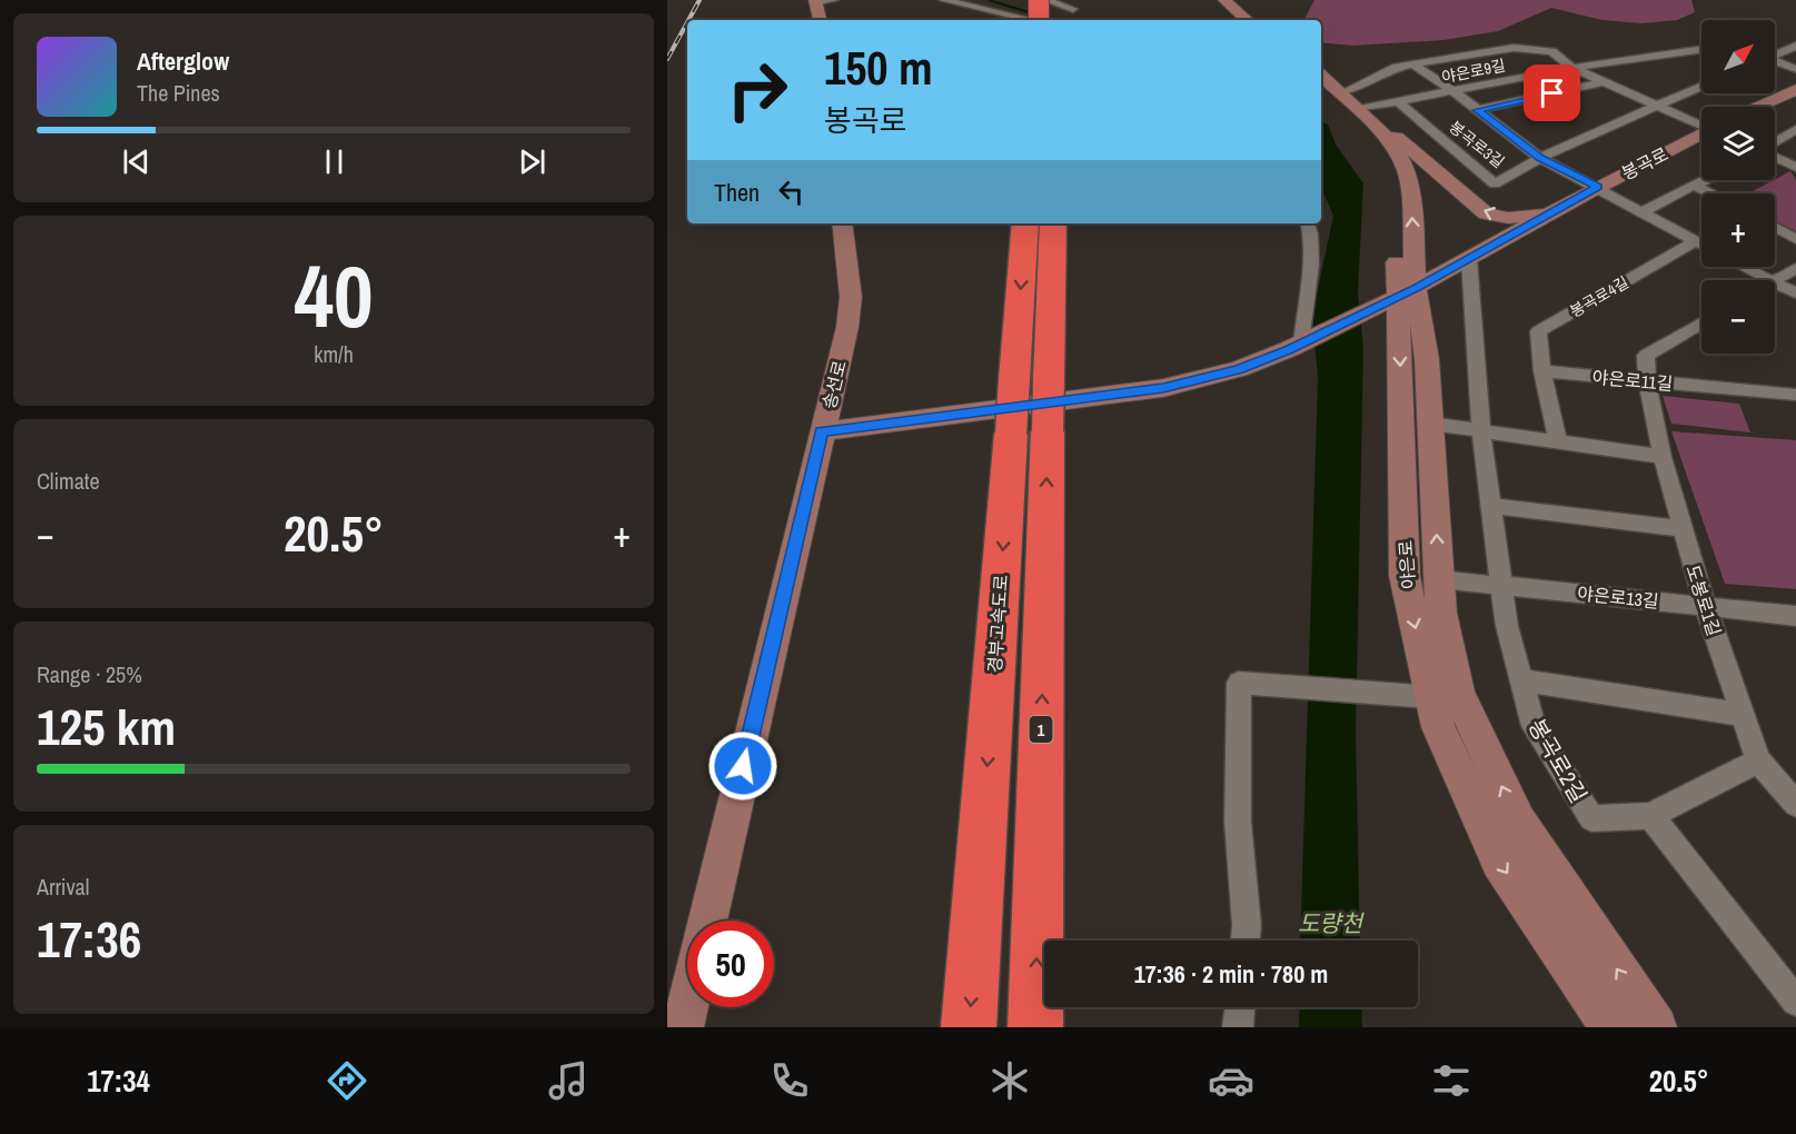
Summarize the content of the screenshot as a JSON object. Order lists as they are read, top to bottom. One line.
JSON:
{"streets":{"highway":["경부고속도로","1"],"main road":["봉곡로","송선로","야은로"],"street":["야은로9길","봉곡로3길","봉곡로4길","야은로11길","야은로13길","도봉로1길","봉곡로2길"]},"crossings":[["야은로9길","봉곡로3길"],["야은로9길","야은로"],["봉곡로3길","봉곡로"],["봉곡로","송선로"],["봉곡로","야은로"],["봉곡로","봉곡로2길"],["봉곡로4길","야은로11길"],["야은로11길","도봉로1길"],["야은로","야은로13길"],["야은로13길","도봉로1길"],["야은로13길","봉곡로2길"],["도봉로1길","봉곡로2길"]],"water":["도량천"],"north":"top right","page":{"map_buttons":["+","−"],"turn":["150 m","봉곡로"],"song":["Afterglow","The Pines"],"then":"Then","tile":[["40","km/h"],"Climate",["Range · 25%","125 km"],["Arrival","17:36"]],"heat":["−","20.5°","+"],"limit":"50","trip":"17:36 · 2 min · 780 m","tabs":["17:34","20.5°"]}}
